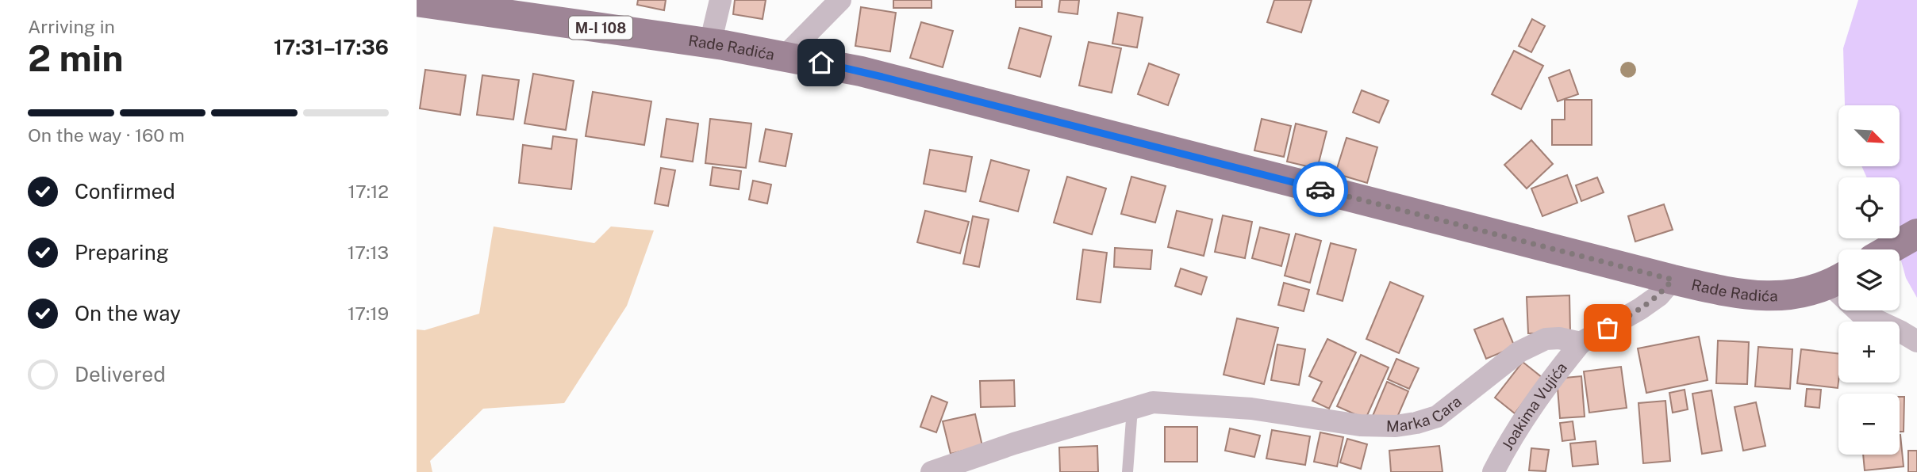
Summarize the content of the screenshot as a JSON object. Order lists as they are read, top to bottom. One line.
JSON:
{"streets":{"main road":["M-I 108","Rade Radića"],"street":["Joakima Vujića","Marka Cara"]},"crossings":[["Joakima Vujića","Marka Cara"]],"north":"bottom right","page":{"heading":["2 min","Arriving in","17:31–17:36"],"bar":"On the way · 160 m","map_buttons":["+","−"],"list":[["Confirmed","17:12"],["Preparing","17:13"],["On the way","17:19"],"Delivered"]}}
